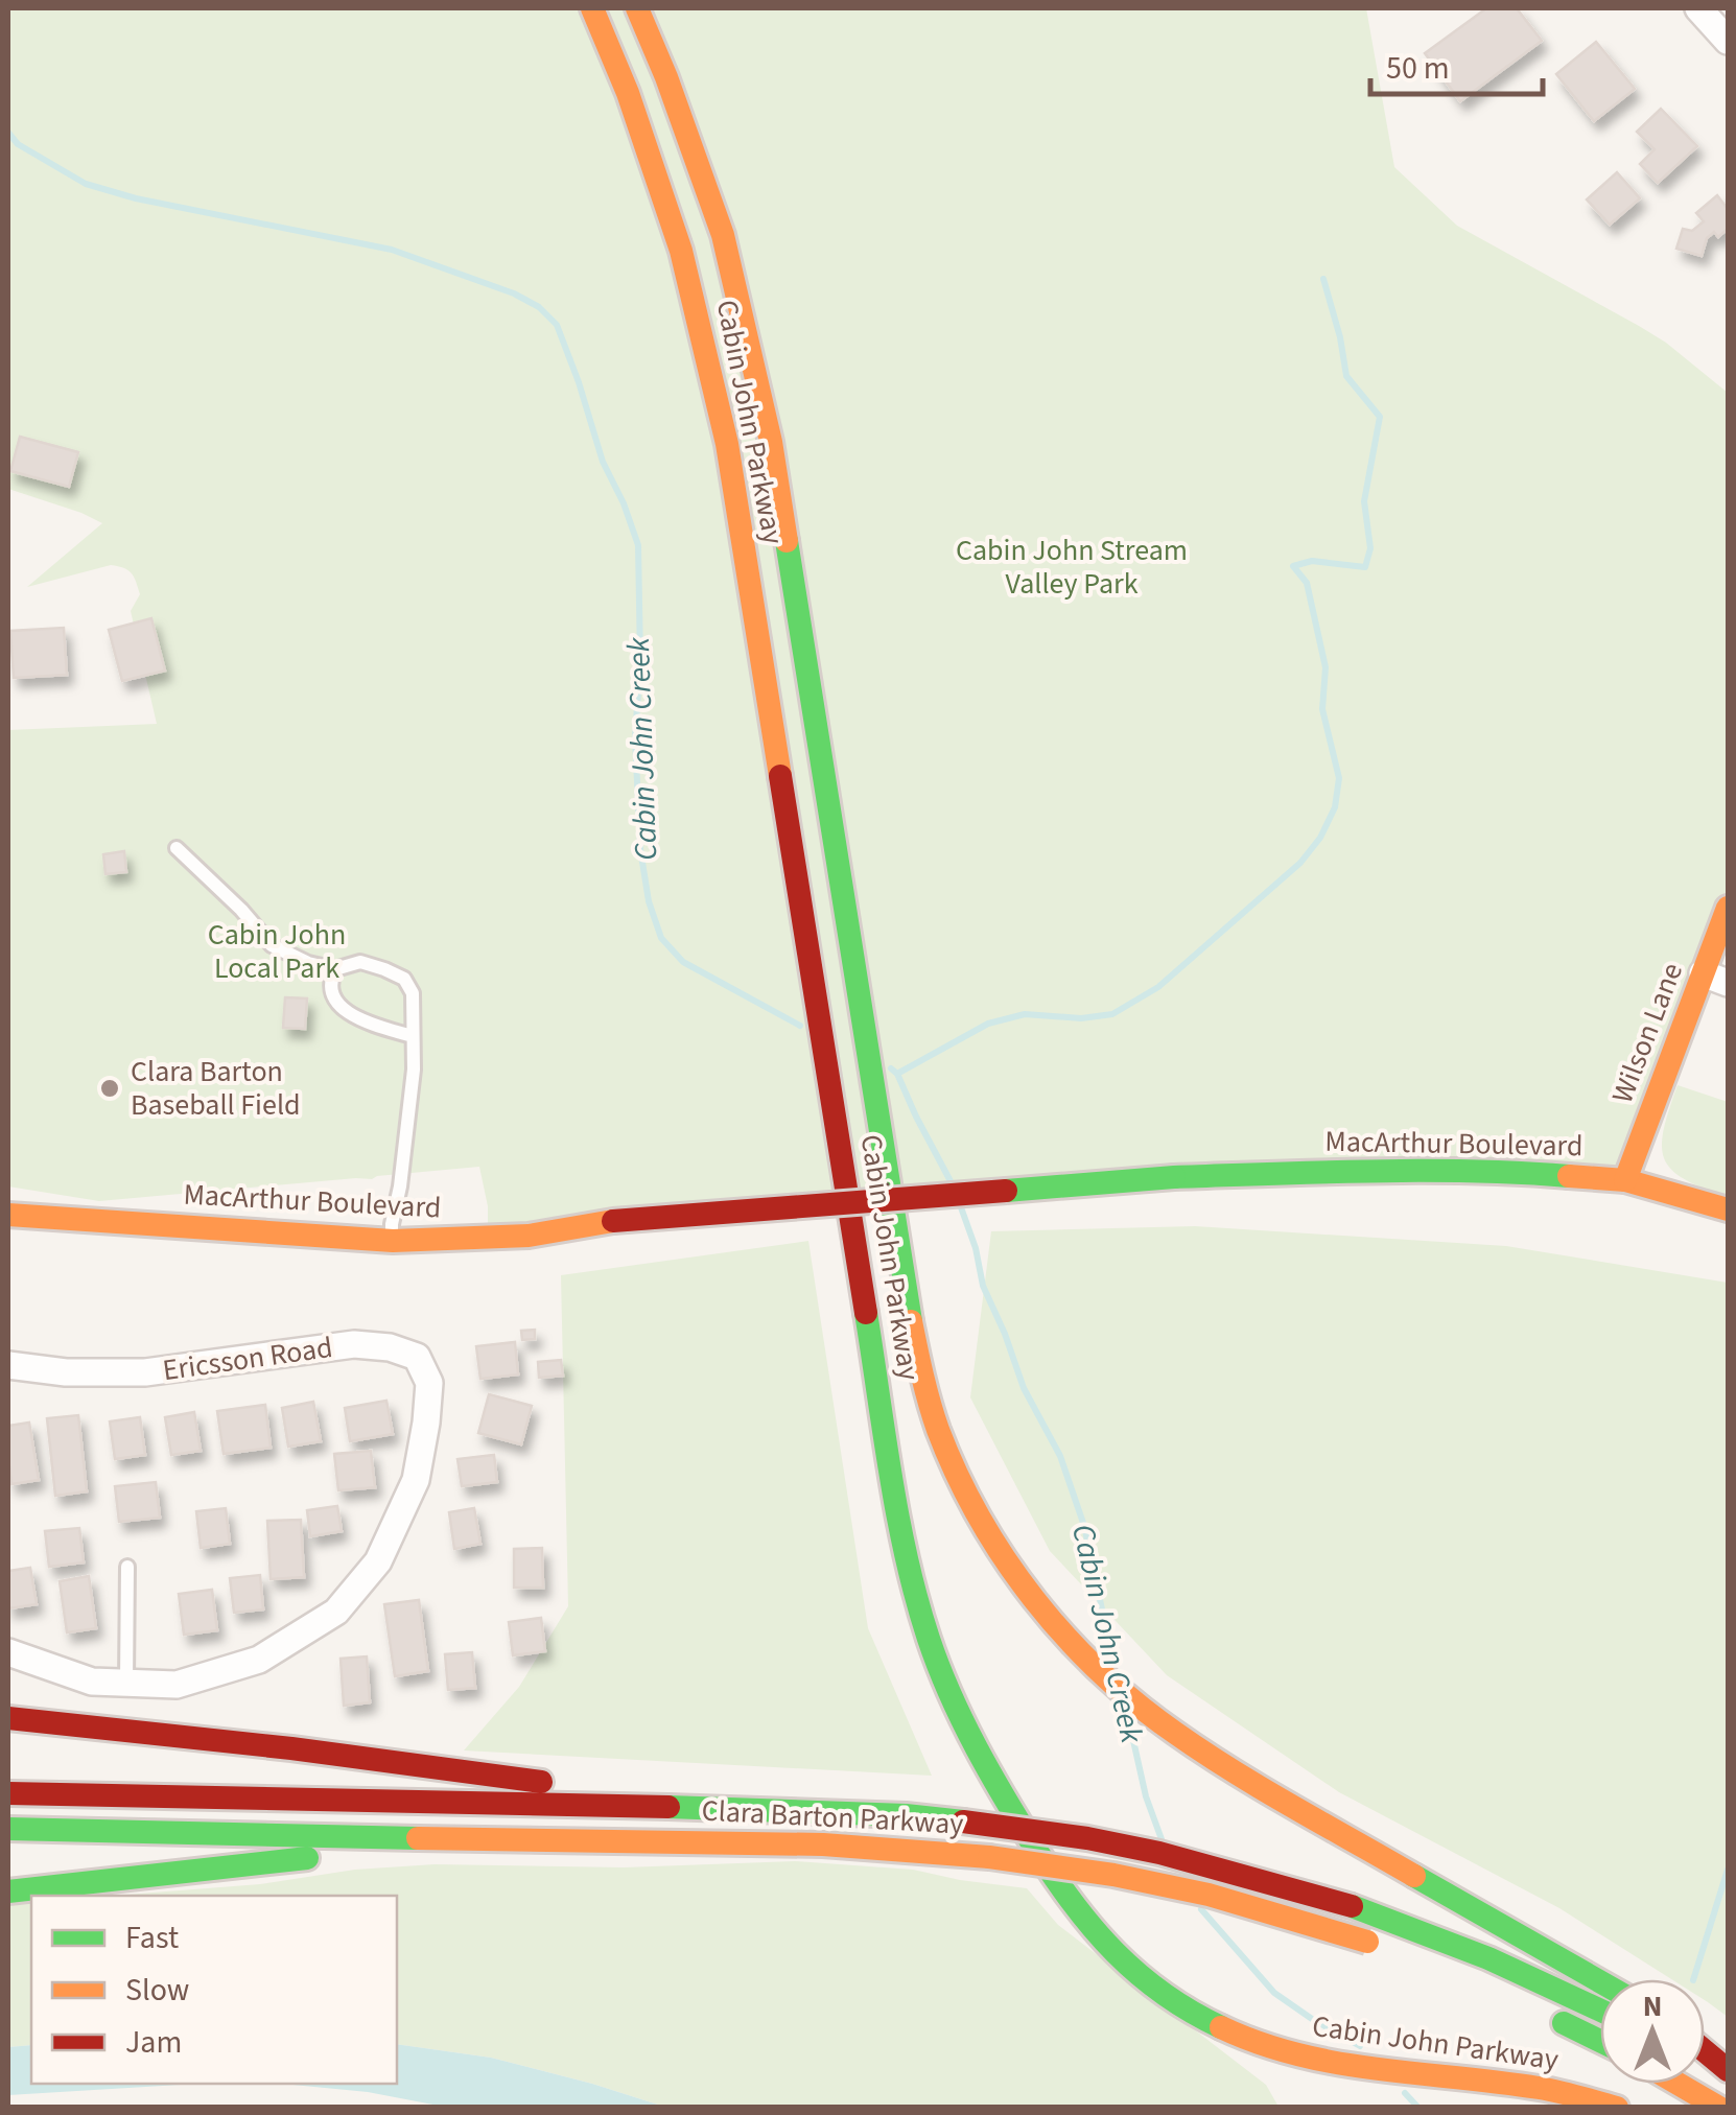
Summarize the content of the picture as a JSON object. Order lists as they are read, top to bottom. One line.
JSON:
{"streets":{"main road":["Cabin John Parkway","Wilson Lane","MacArthur Boulevard","Clara Barton Parkway"],"street":["Ericsson Road"]},"crossings":[["Wilson Lane","MacArthur Boulevard"]],"water":["Cabin John Creek"],"parks":["Cabin John Stream Valley Park","Cabin John Local Park"],"places":["Clara Barton Baseball Field"],"legend":["Fast","Slow","Jam"],"scale_bar":"50 m","north":"top"}
